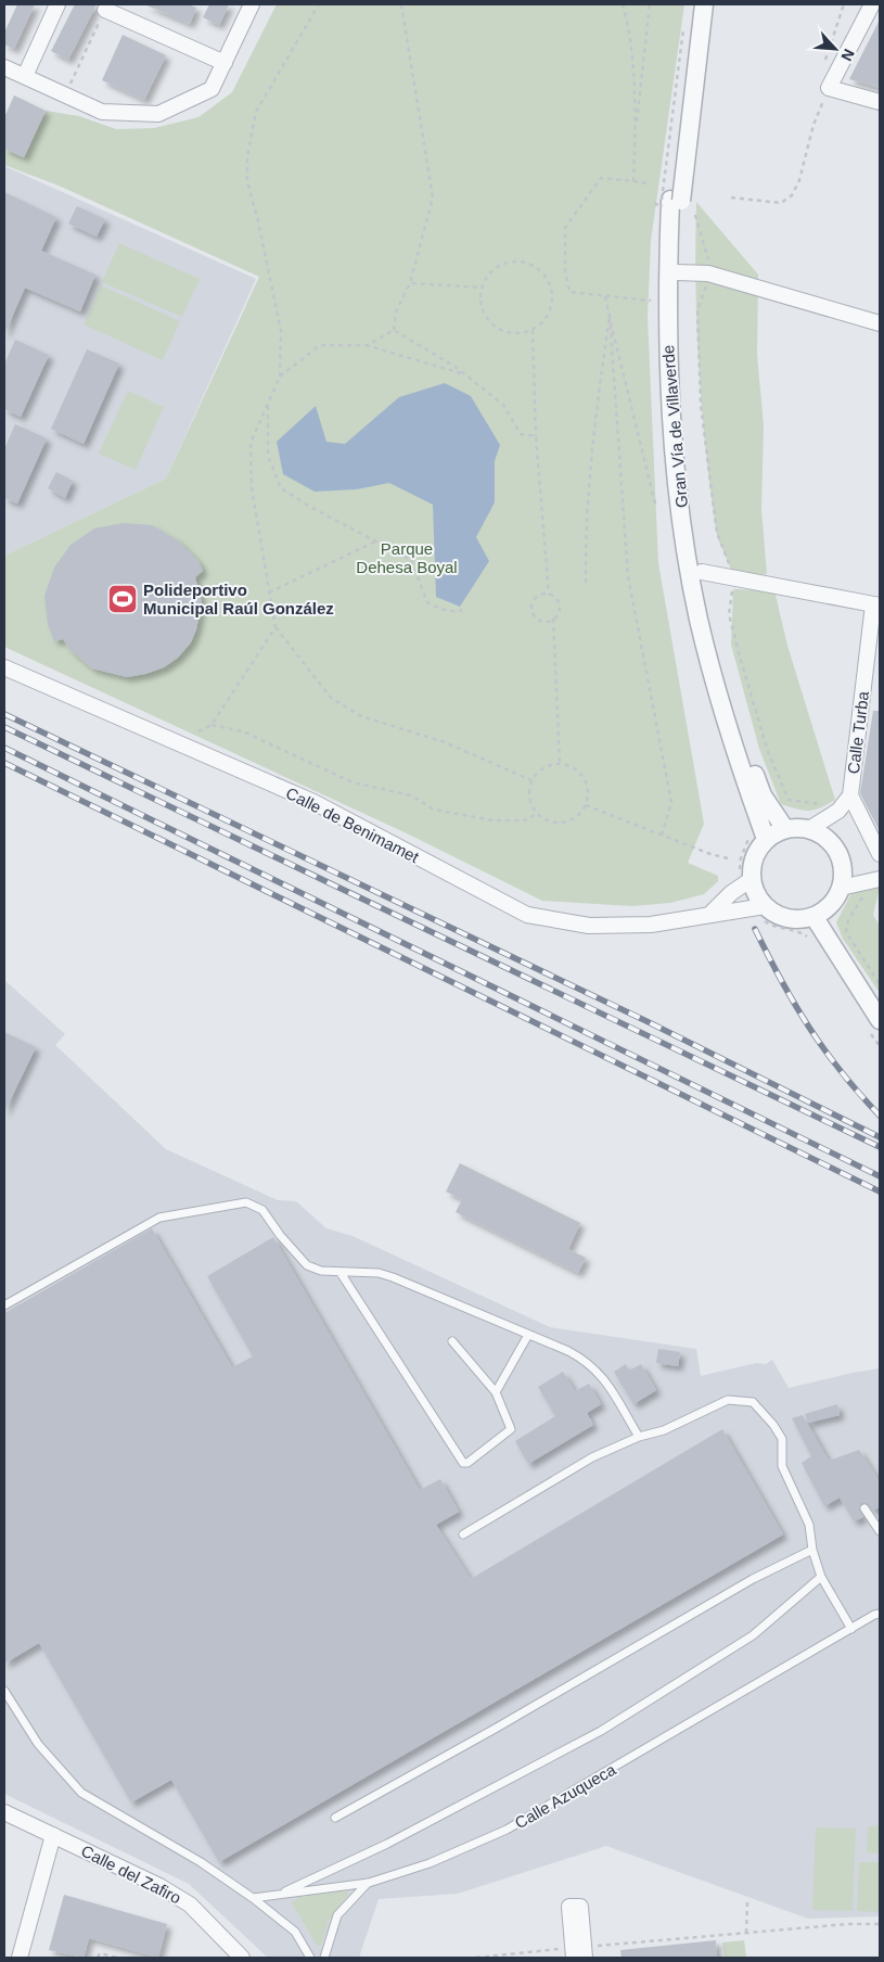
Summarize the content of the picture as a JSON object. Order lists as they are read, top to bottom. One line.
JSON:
{"streets":{"street":["Gran Vía de Villaverde","Calle Turba","Calle de Benimamet","Calle del Zafiro"],"lane":["Calle Azuqueca"]},"crossings":[["Gran Vía de Villaverde","Calle Turba"],["Gran Vía de Villaverde","Calle de Benimamet"],["Calle Turba","Calle de Benimamet"]],"parks":["Parque Dehesa Boyal"],"places":{"sports":["Polideportivo Municipal Raúl González"]},"north":"bottom right"}
